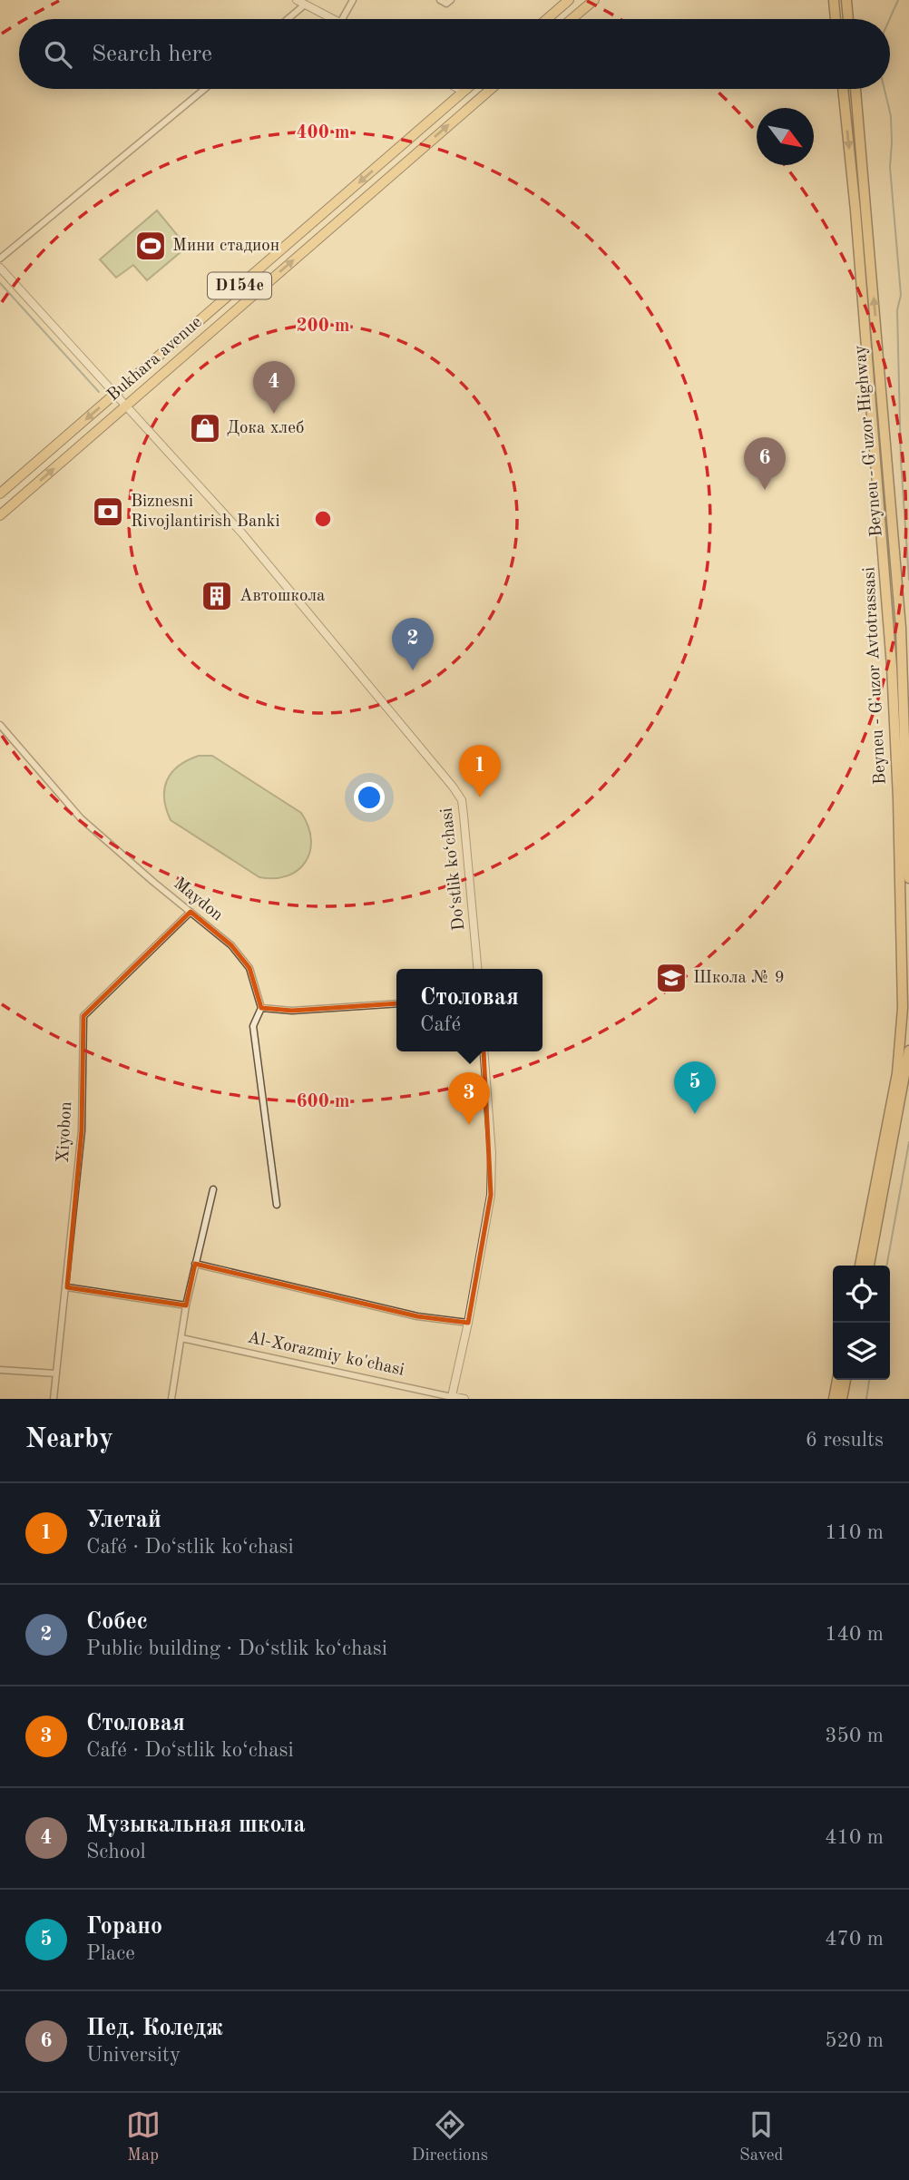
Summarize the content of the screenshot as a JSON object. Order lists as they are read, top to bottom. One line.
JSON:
{"streets":{"highway":["Beyneu - G'uzor Highway","Beyneu - G'uzor Avtotrassasi"],"main road":["D154e","Bukhara avenue"],"street":["Do‘stlik ko‘chasi","Maydon","Xiyobon","Al-Xorazmiy ko'chasi"]},"crossings":[["Bukhara avenue","Do‘stlik ko‘chasi"],["Maydon","Xiyobon"]],"one_way":["Beyneu - G'uzor Highway","Beyneu - G'uzor Avtotrassasi"],"places":{"sports":["Мини стадион"],"shop":["Дока хлеб"],"bank":["Biznesni Rivojlantirish Banki"],"building":["Автошкола"],"school or university":["Школа № 9"]},"north":"bottom right","page":{"search":"Search here","pins":["4","6","2","1","5","3"],"popup":["Столовая","Café"],"heading":["Nearby","6 results"],"list":[{"mark":"1","name":"Улетай","note":"Café · Do‘stlik ko‘chasi","value":"110 m"},{"mark":"2","name":"Собеc","note":"Public building · Do‘stlik ko‘chasi","value":"140 m"},{"mark":"3","name":"Столовая","note":"Café · Do‘stlik ko‘chasi","value":"350 m"},{"mark":"4","name":"Музыкальная школа","note":"School","value":"410 m"},{"mark":"5","name":"Горано","note":"Place","value":"470 m"},{"mark":"6","name":"Пед. Коледж","note":"University","value":"520 m"}],"nav":["Map","Directions","Saved"]},"rings":["400 m","200 m","600 m"]}
